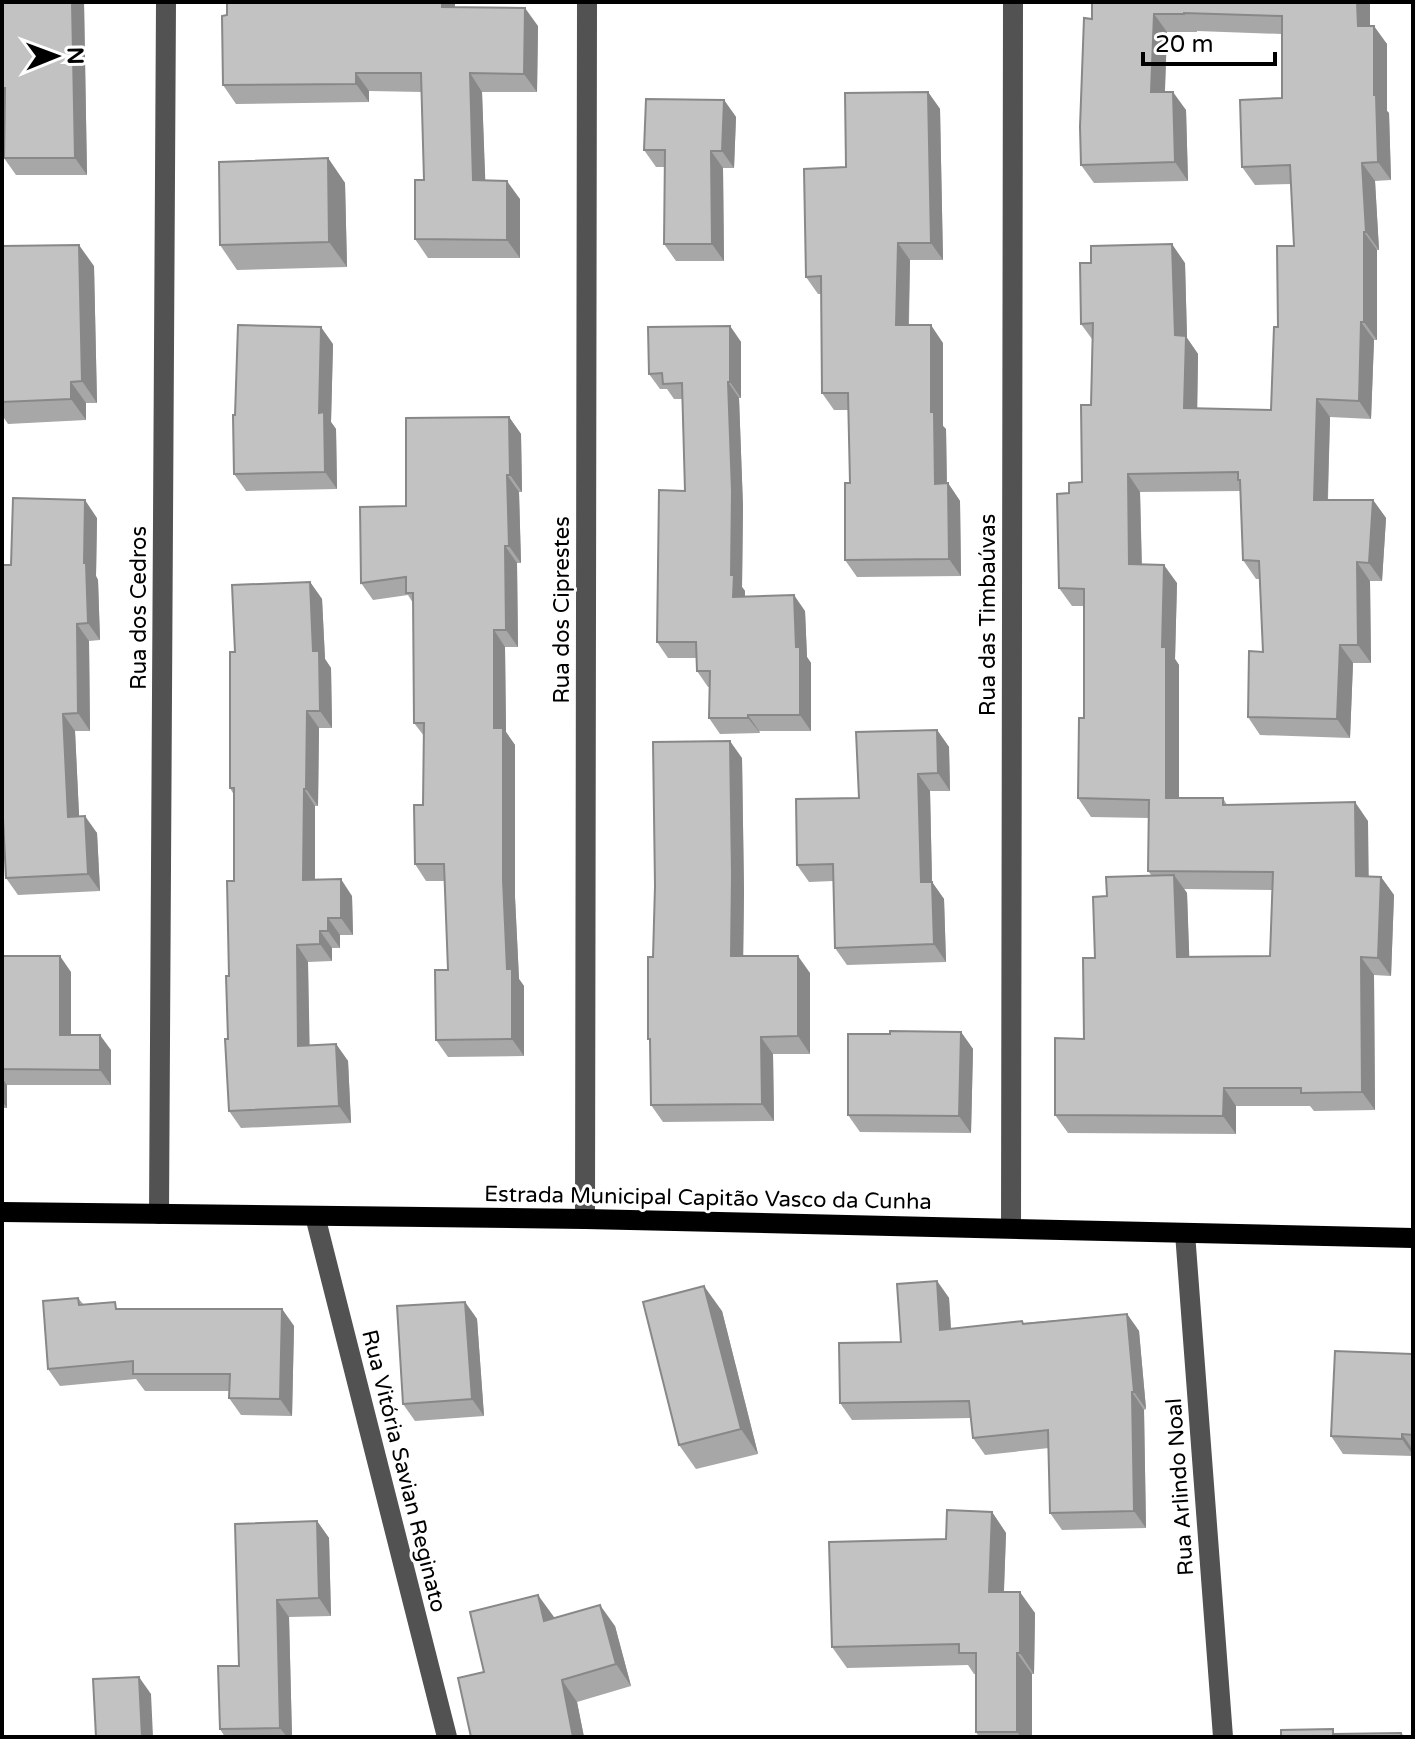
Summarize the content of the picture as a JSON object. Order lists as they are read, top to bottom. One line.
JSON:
{"streets":{"main road":["Estrada Municipal Capitão Vasco da Cunha"],"street":["Rua dos Cedros","Rua dos Ciprestes","Rua das Timbaúvas","Rua Vitória Savian Reginato","Rua Arlindo Noal"]},"crossings":[["Rua dos Cedros","Estrada Municipal Capitão Vasco da Cunha"],["Rua dos Ciprestes","Estrada Municipal Capitão Vasco da Cunha"],["Rua das Timbaúvas","Estrada Municipal Capitão Vasco da Cunha"],["Estrada Municipal Capitão Vasco da Cunha","Rua Vitória Savian Reginato"],["Estrada Municipal Capitão Vasco da Cunha","Rua Arlindo Noal"]],"scale_bar":"20 m","north":"right"}
